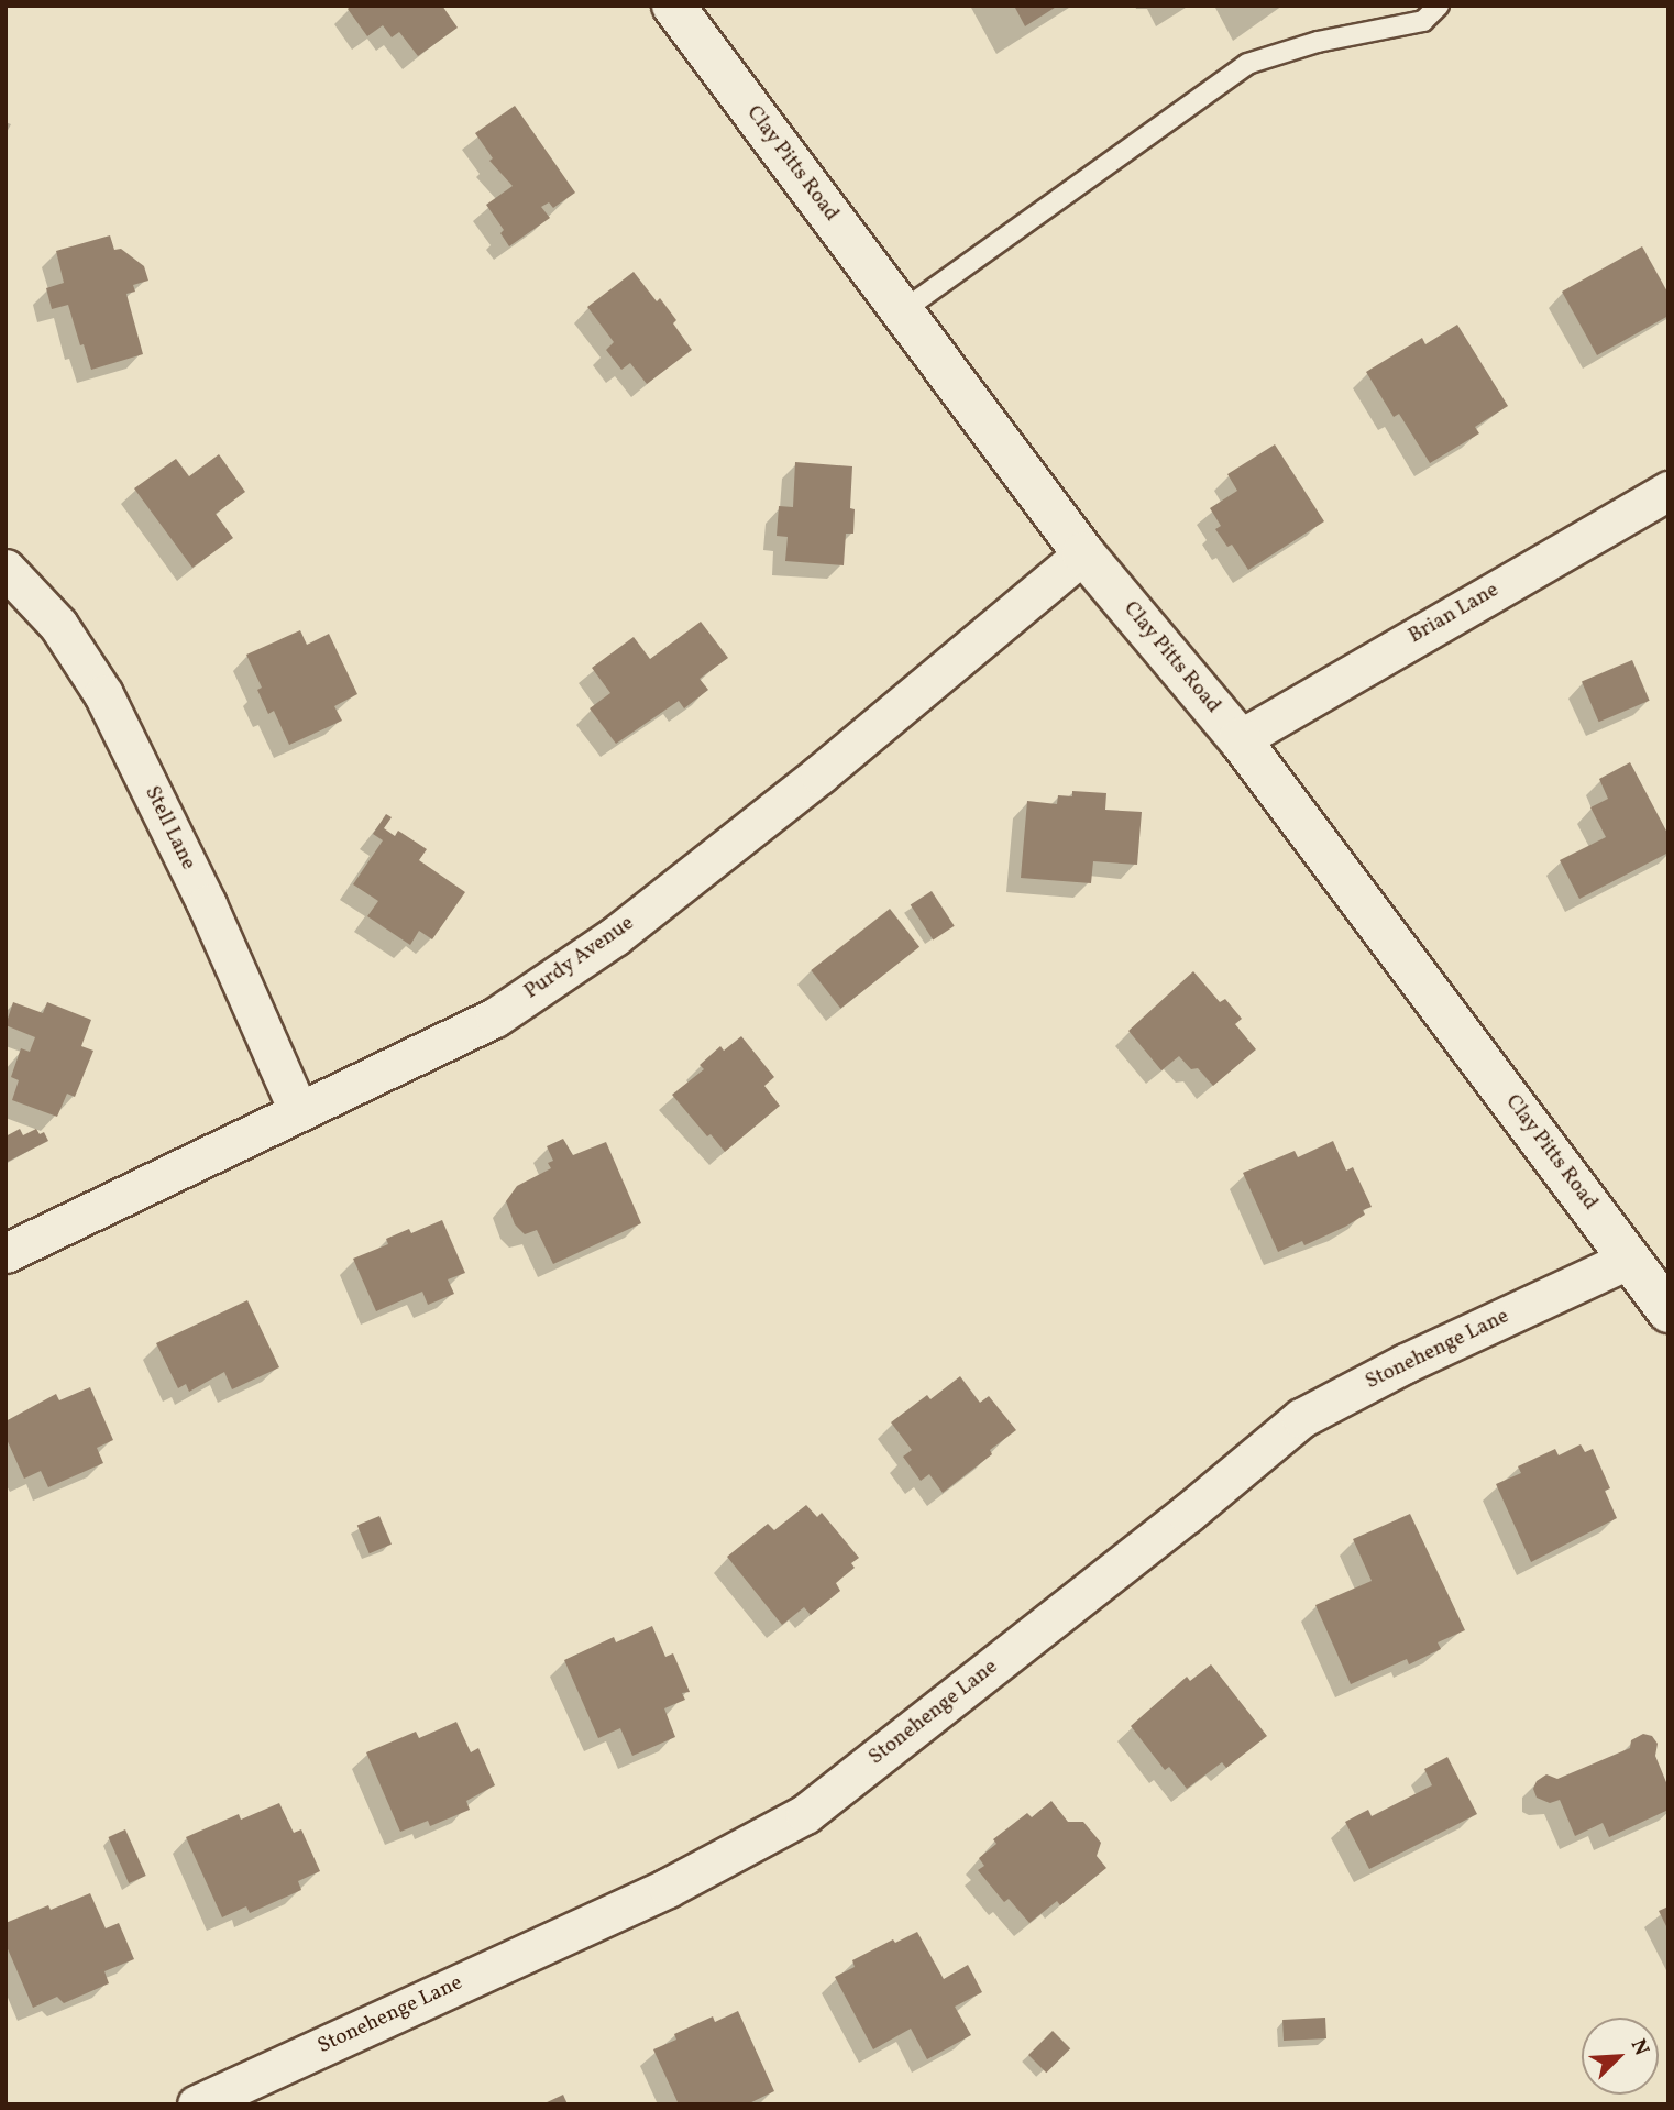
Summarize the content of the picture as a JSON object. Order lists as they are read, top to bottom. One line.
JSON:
{"streets":{"street":["Clay Pitts Road","Brian Lane","Stell Lane","Purdy Avenue","Stonehenge Lane"]},"crossings":[["Clay Pitts Road","Brian Lane"],["Clay Pitts Road","Purdy Avenue"],["Clay Pitts Road","Stonehenge Lane"],["Stell Lane","Purdy Avenue"]],"north":"top right"}
